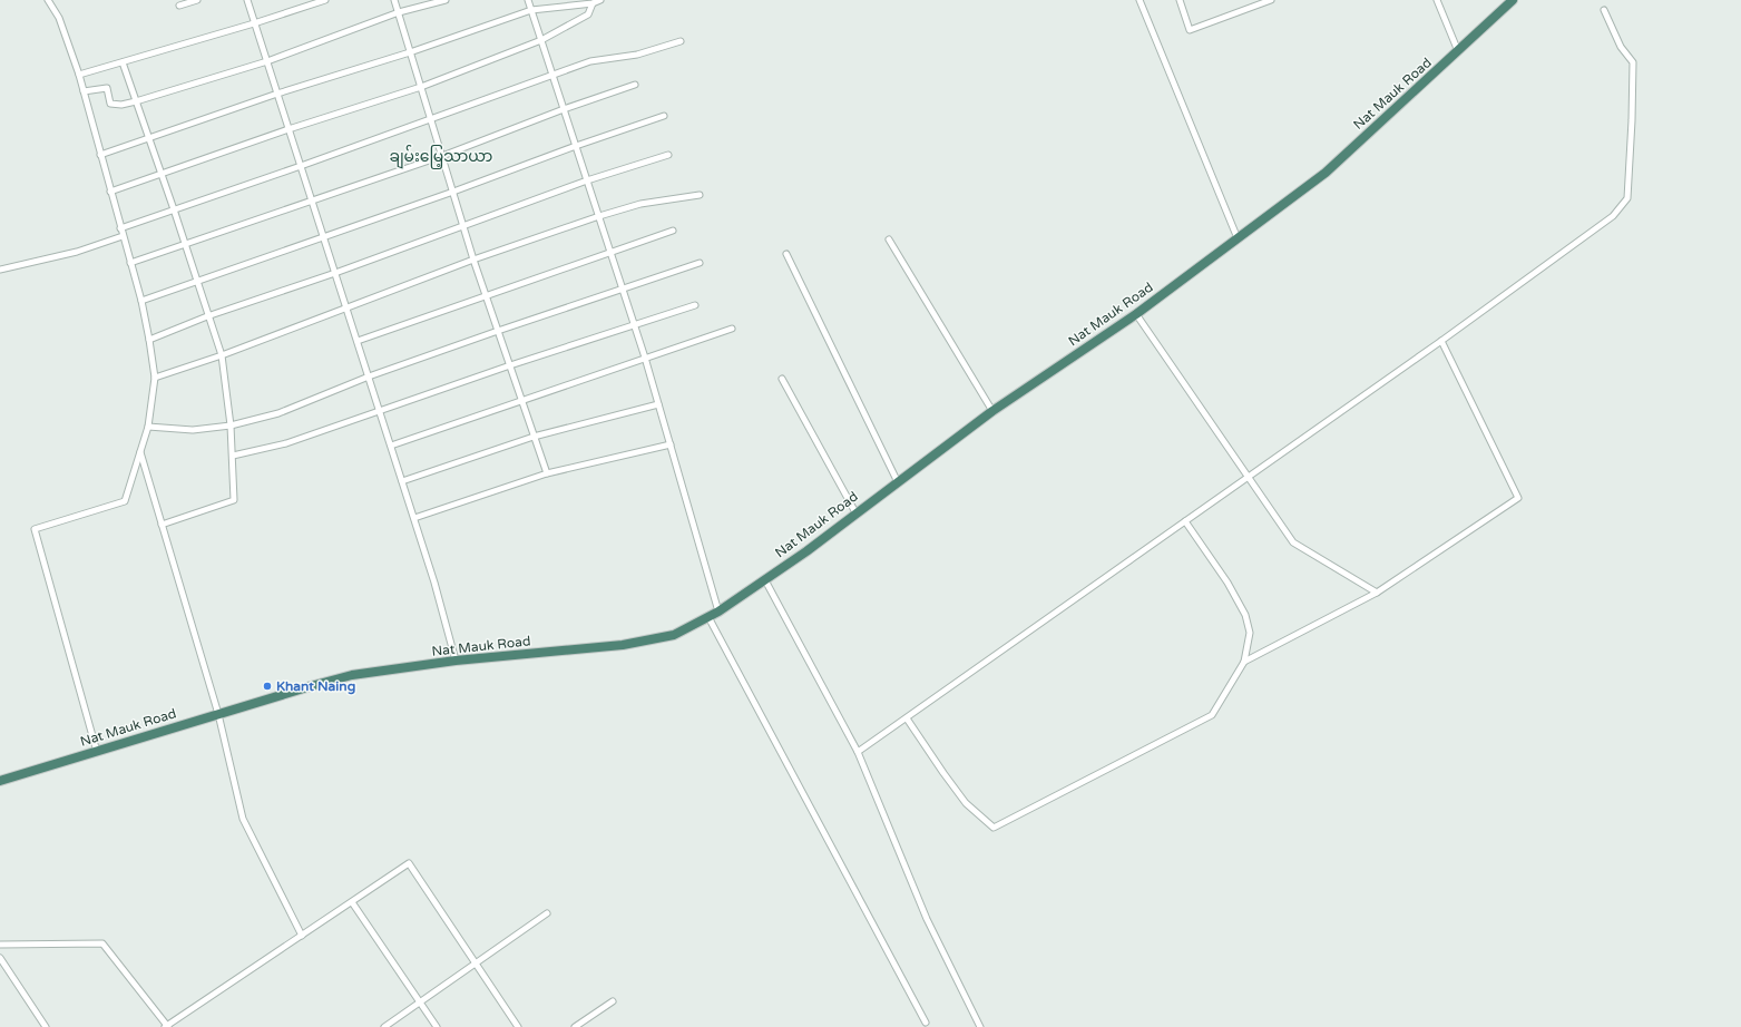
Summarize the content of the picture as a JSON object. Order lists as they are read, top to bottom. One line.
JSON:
{"streets":{"highway":["Nat Mauk Road"]},"districts":["ချမ်းမြေ့သာယာ"],"places":["Khant Naing"]}
